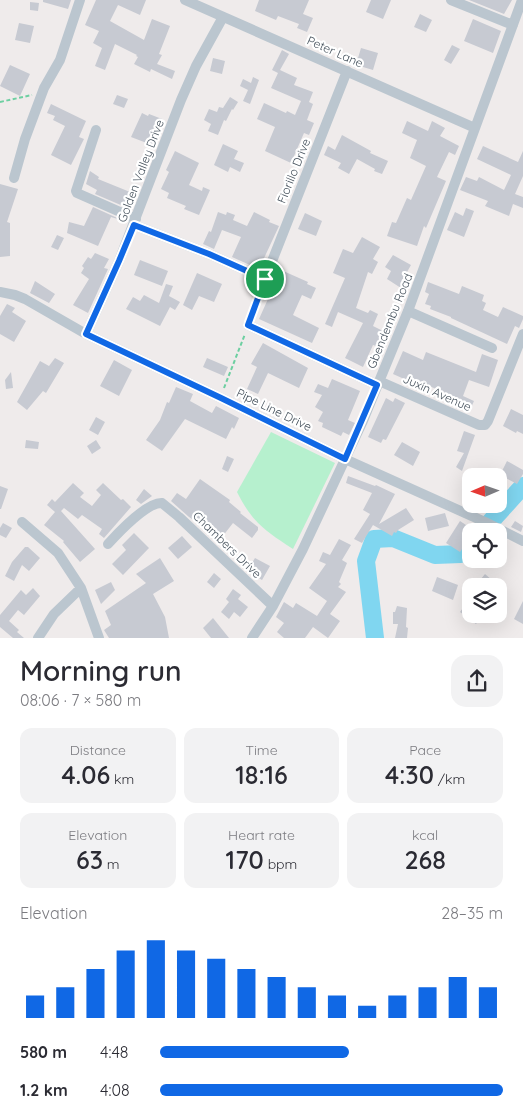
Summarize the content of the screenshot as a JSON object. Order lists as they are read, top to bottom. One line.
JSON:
{"streets":{"street":["Peter Lane","Golden Valley Drive","Fiorillo Drive","Gbendembu Road","Juxin Avenue","Pipe Line Drive","Chambers Drive"]},"crossings":[["Peter Lane","Golden Valley Drive"],["Peter Lane","Fiorillo Drive"],["Peter Lane","Gbendembu Road"],["Golden Valley Drive","Pipe Line Drive"],["Gbendembu Road","Juxin Avenue"],["Gbendembu Road","Pipe Line Drive"],["Gbendembu Road","Chambers Drive"]],"north":"left","page":{"heading":["Morning run","08:06 · 7 × 580 m"],"stats":[["Distance","4.06 km"],["Time","18:16"],["Pace","4:30 /km"],["Elevation","63 m"],["Heart rate","170 bpm"],["kcal","268"]],"chart":["Elevation","28–35 m"],"list":[{"name":"580 m","note":"4:48"},{"name":"1.2 km","note":"4:08"}]}}
